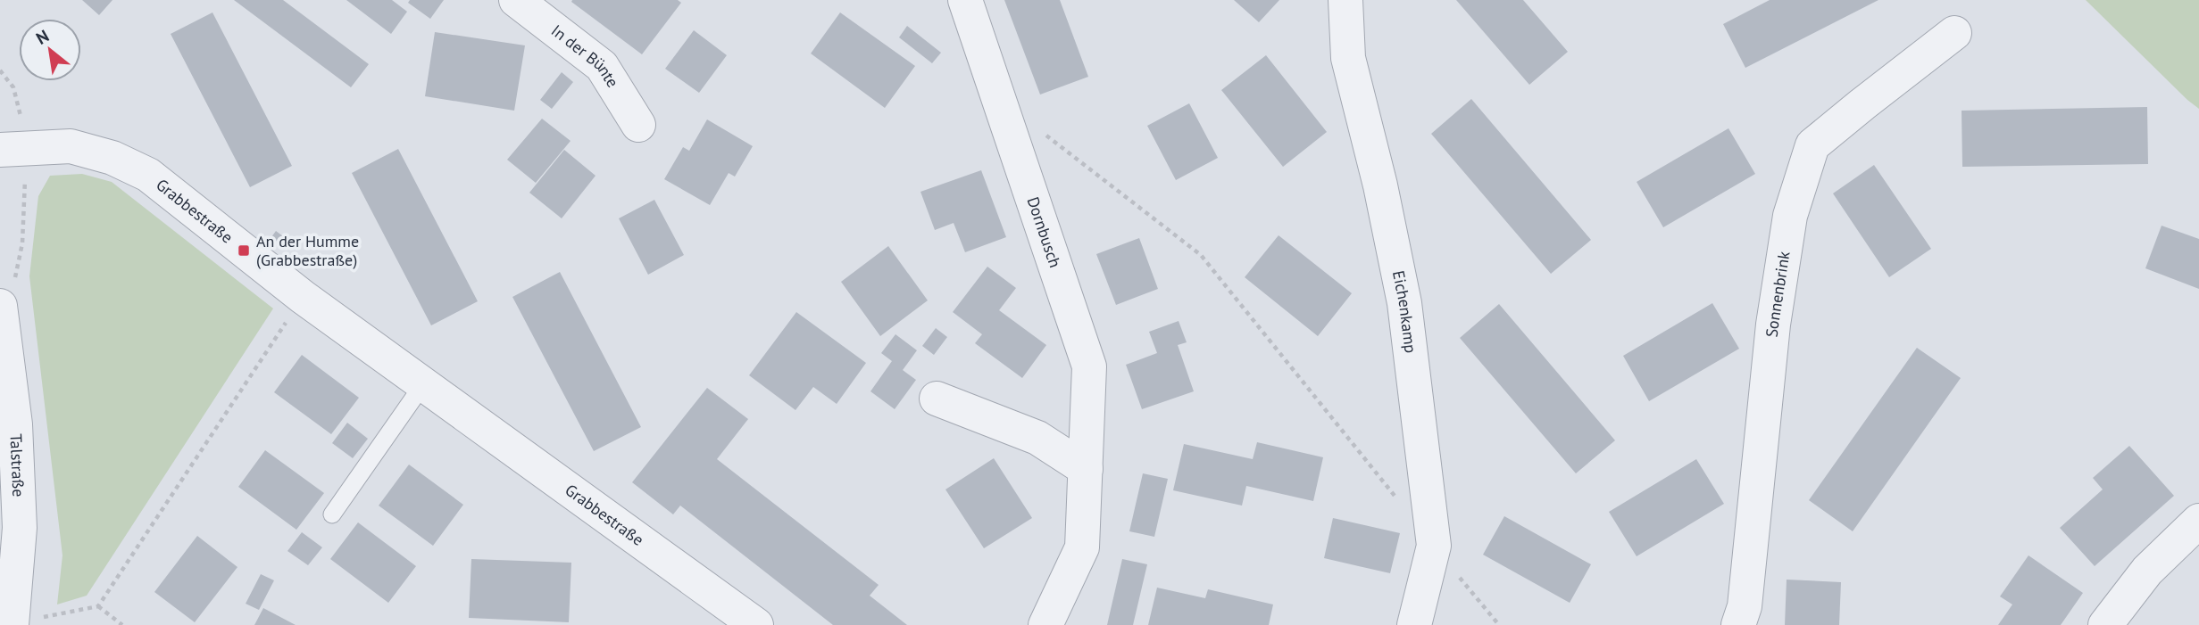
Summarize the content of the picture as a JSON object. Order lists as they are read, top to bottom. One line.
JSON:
{"streets":{"street":["In der Bünte","Grabbestraße","Dornbusch","Sonnenbrink","Eichenkamp","Talstraße"]},"places":{"transit":["An der Humme (Grabbestraße)"]},"north":"top left"}
